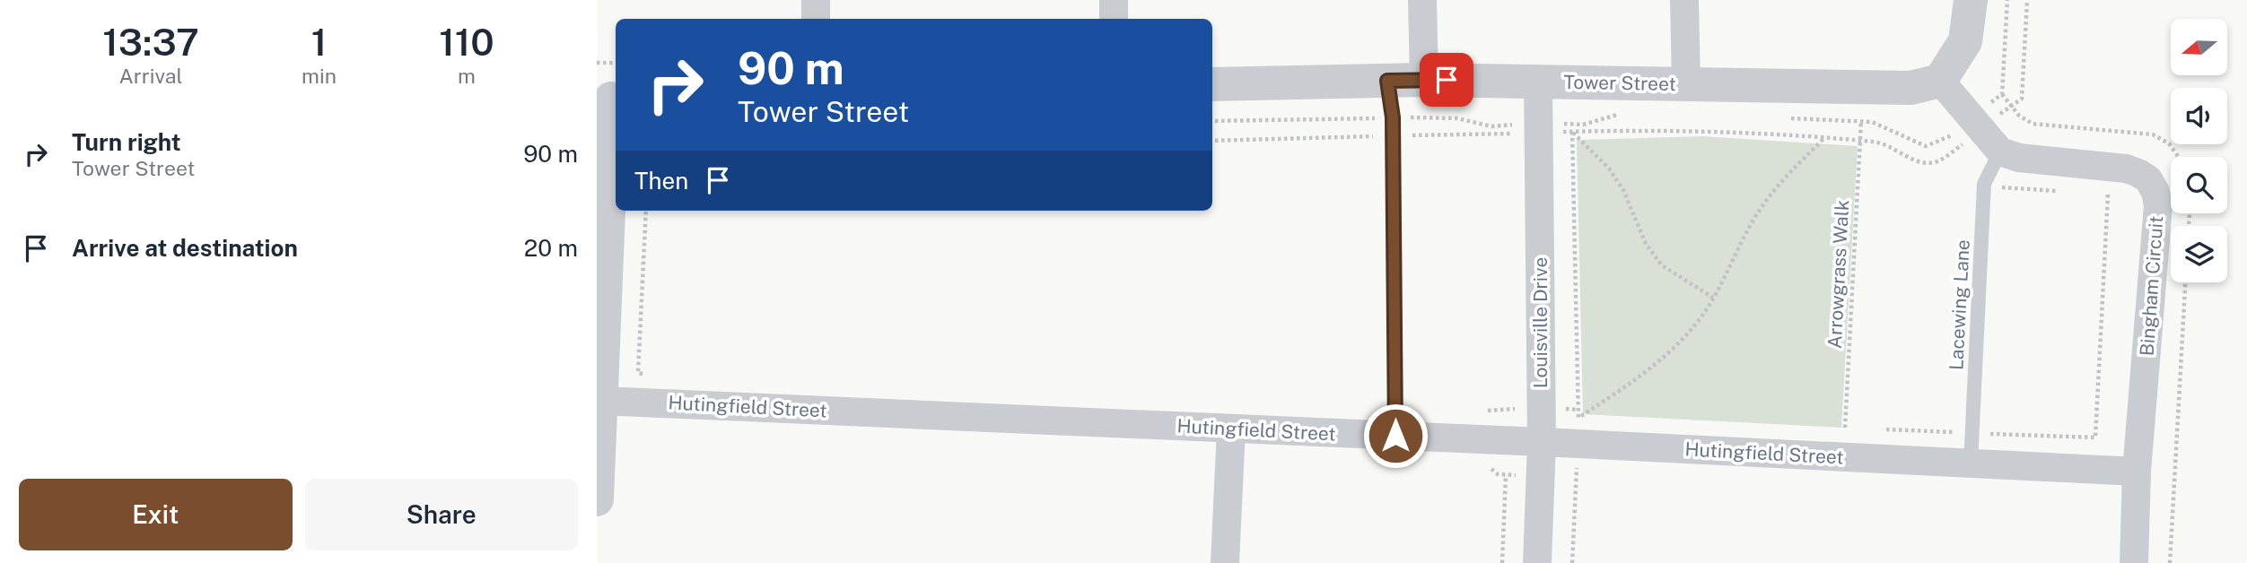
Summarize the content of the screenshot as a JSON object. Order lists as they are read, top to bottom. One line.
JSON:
{"streets":{"street":["Tower Street","Bingham Circuit","Louisville Drive","Hutingfield Street"],"lane":["Lacewing Lane"],"path":["Arrowgrass Walk"]},"crossings":[["Tower Street","Louisville Drive"],["Bingham Circuit","Lacewing Lane"],["Bingham Circuit","Hutingfield Street"],["Lacewing Lane","Hutingfield Street"],["Louisville Drive","Hutingfield Street"]],"north":"left","page":{"eta":["13:37","Arrival","1","min","110","m"],"turn":["90 m","Tower Street"],"list":[{"name":"Turn right","note":"Tower Street","value":"90 m"},{"name":"Arrive at destination","value":"20 m"}],"then":"Then","buttons":["Exit","Share"]}}
